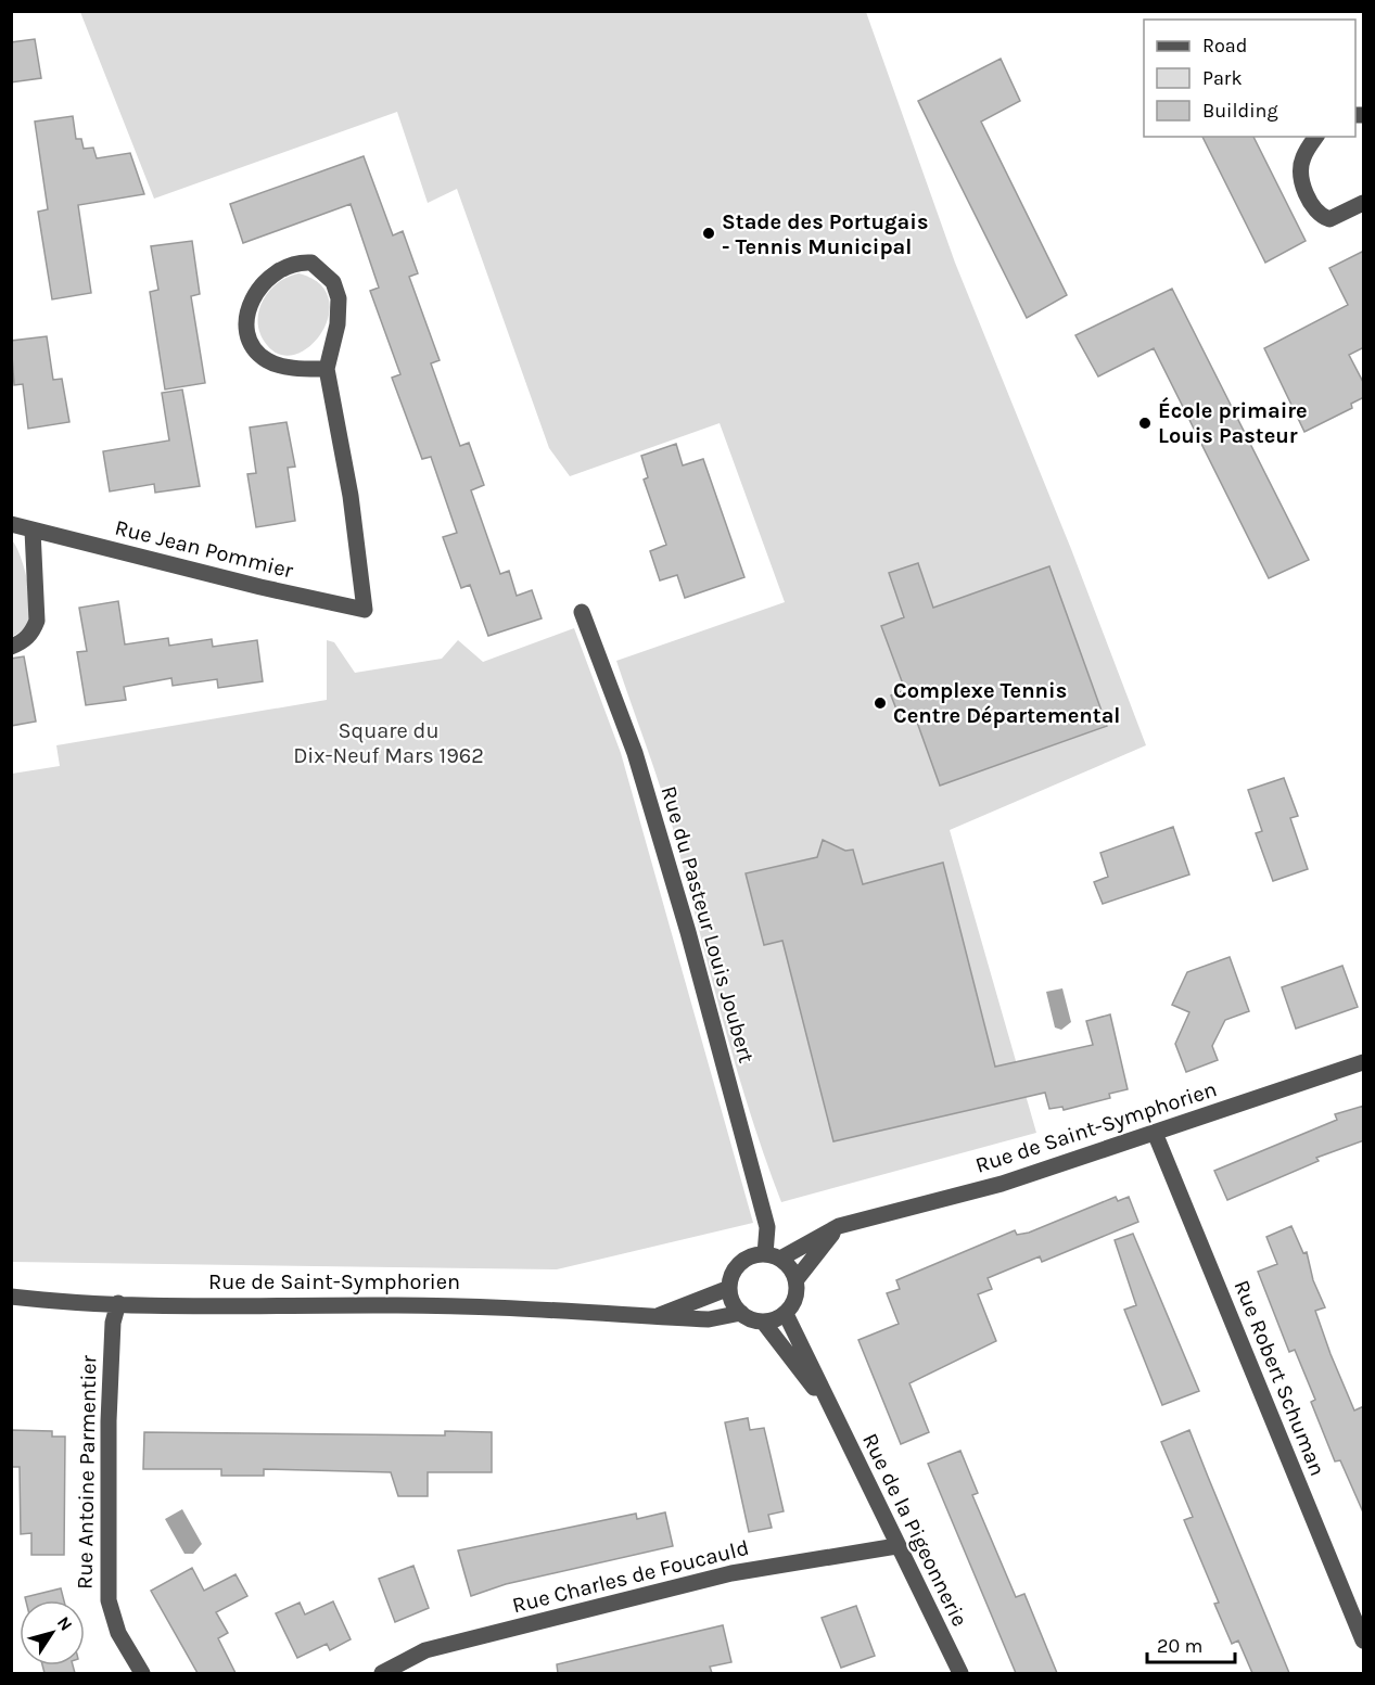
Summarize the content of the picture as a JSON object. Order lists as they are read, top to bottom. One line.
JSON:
{"streets":{"street":["Rue Jean Pommier","Rue du Pasteur Louis Joubert","Rue de Saint-Symphorien","Rue Robert Schuman","Rue Antoine Parmentier","Rue de la Pigeonnerie","Rue Charles de Foucauld"]},"crossings":[["Rue du Pasteur Louis Joubert","Rue de Saint-Symphorien"],["Rue du Pasteur Louis Joubert","Rue de la Pigeonnerie"],["Rue de Saint-Symphorien","Rue Robert Schuman"],["Rue de Saint-Symphorien","Rue Antoine Parmentier"],["Rue de Saint-Symphorien","Rue de la Pigeonnerie"],["Rue de la Pigeonnerie","Rue Charles de Foucauld"]],"parks":["Square du Dix-Neuf Mars 1962"],"places":["Stade des Portugais - Tennis Municipal","École primaire Louis Pasteur","Complexe Tennis Centre Départemental"],"legend":["Road","Park","Building"],"scale_bar":"20 m","north":"top right"}
